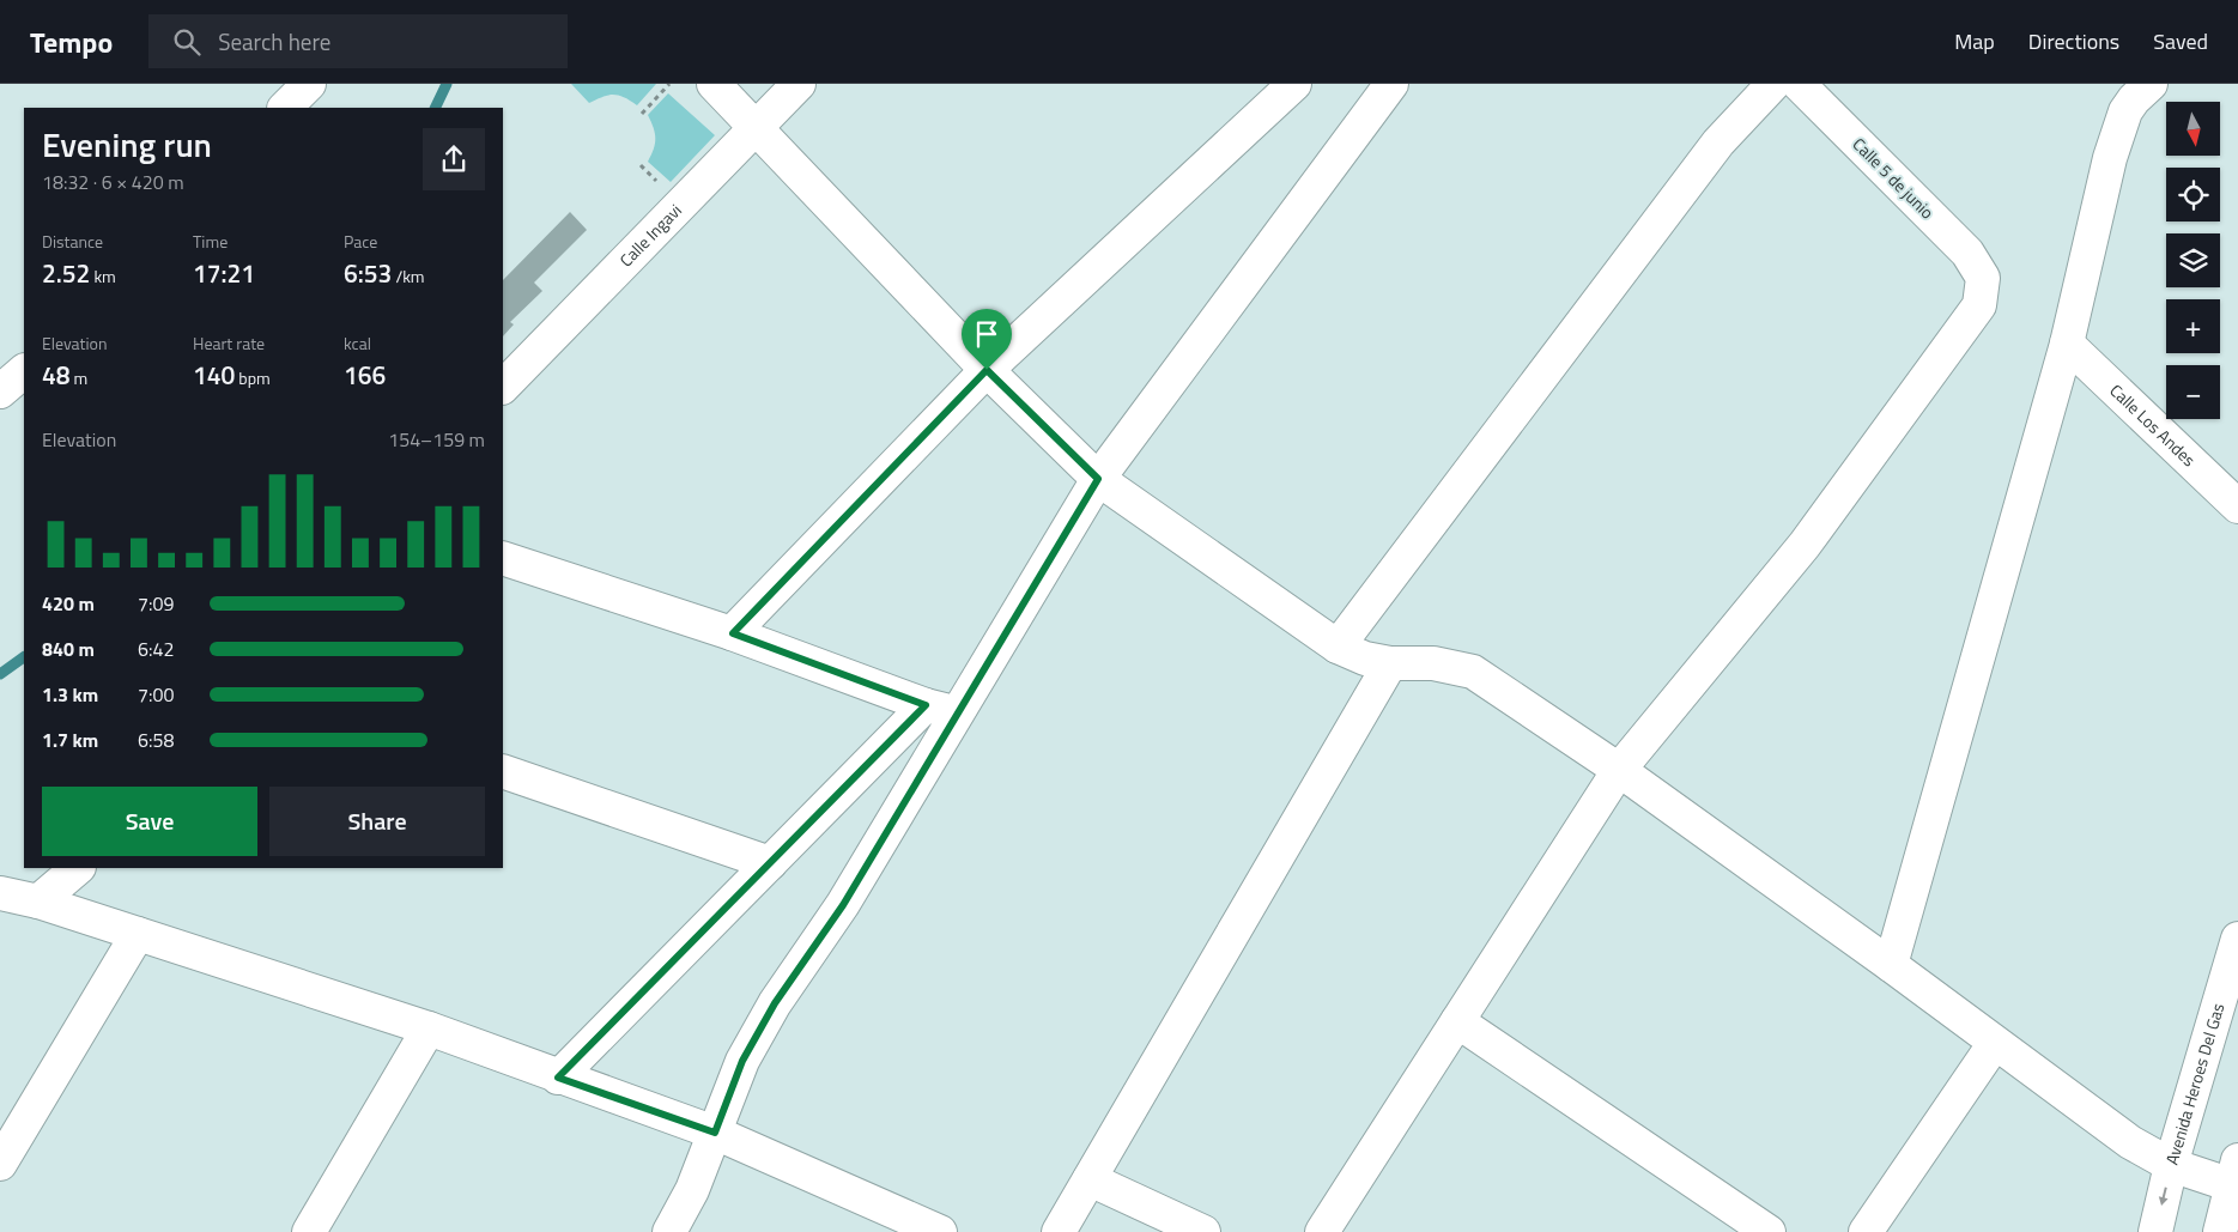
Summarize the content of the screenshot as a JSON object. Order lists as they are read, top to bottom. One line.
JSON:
{"streets":{"street":["Calle 5 de junio","Calle Ingavi","Calle Los Andes","Avenida Heroes Del Gas"]},"north":"bottom","page":{"header":"Tempo","search":"Search here","nav":["Map","Directions","Saved"],"map_buttons":["+","−"],"heading":["Evening run","18:32 · 6 × 420 m"],"stats":[["Distance","2.52 km"],["Time","17:21"],["Pace","6:53 /km"],["Elevation","48 m"],["Heart rate","140 bpm"],["kcal","166"]],"chart":["Elevation","154–159 m"],"list":[{"name":"420 m","note":"7:09"},{"name":"840 m","note":"6:42"},{"name":"1.3 km","note":"7:00"},{"name":"1.7 km","note":"6:58"}],"buttons":["Save","Share"]}}
